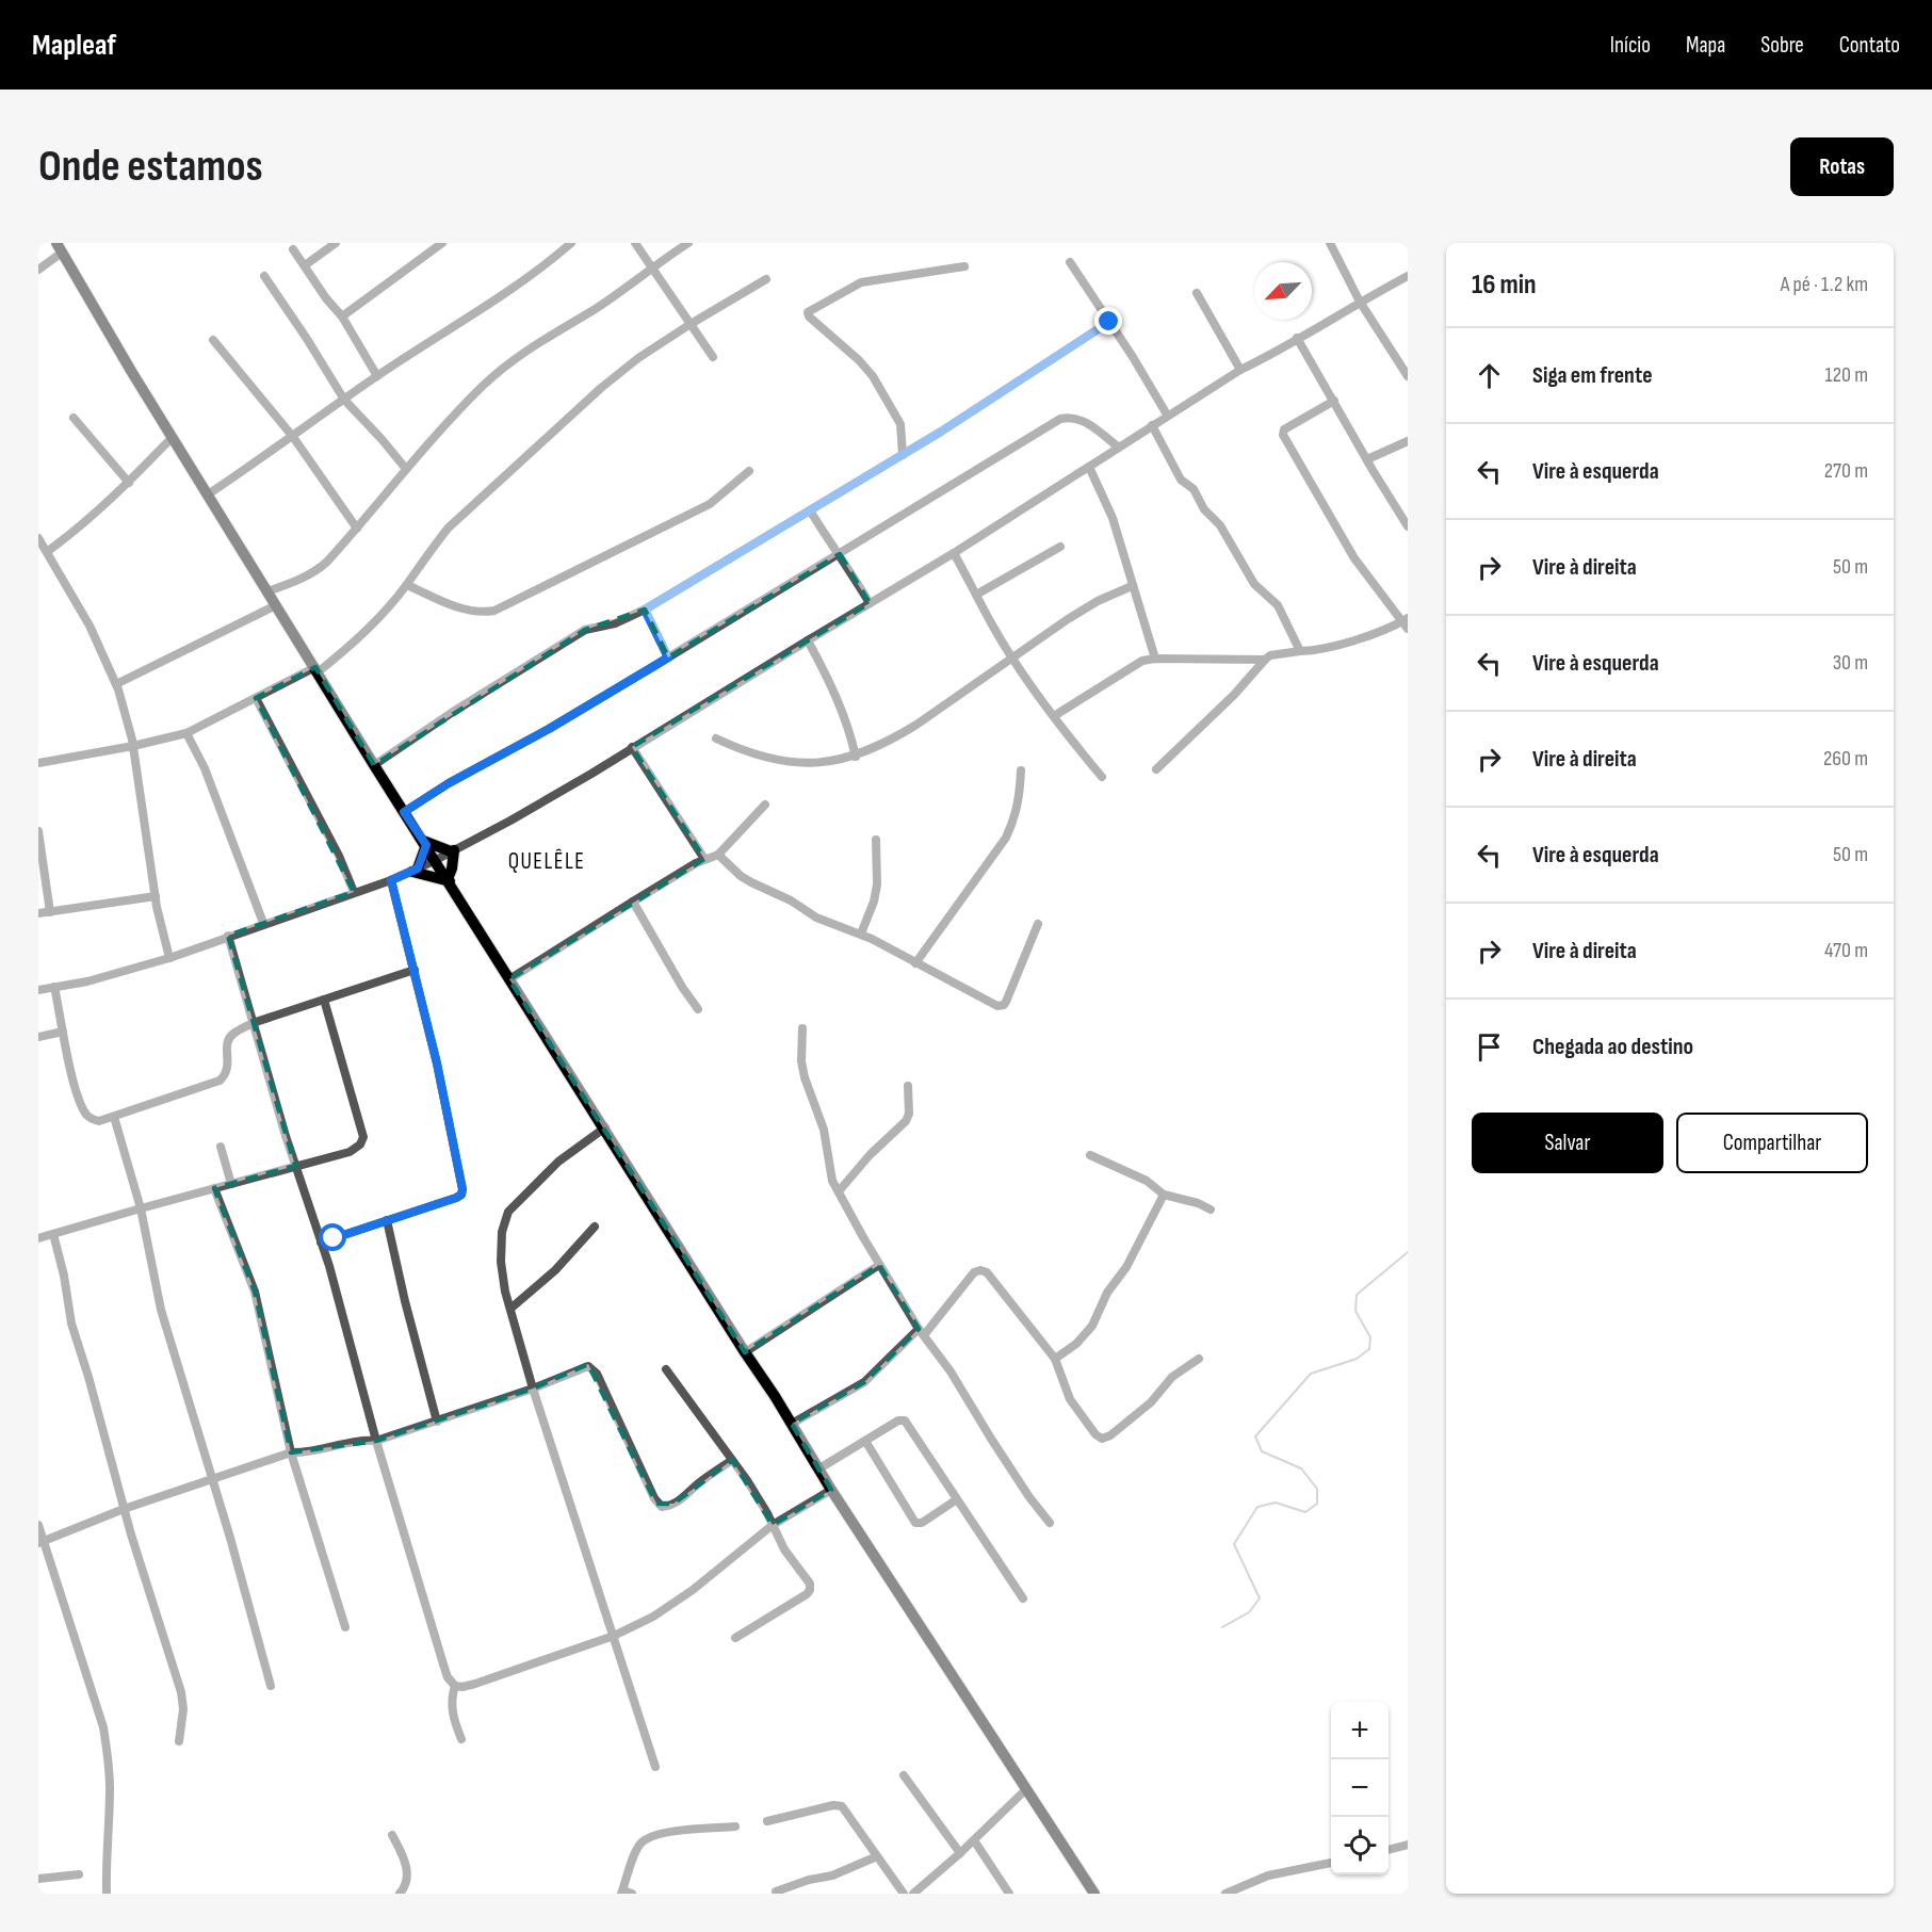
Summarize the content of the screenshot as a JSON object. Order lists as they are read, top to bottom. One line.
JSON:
{"districts":["QUELÊLE"],"north":"bottom left","page":{"header":"Mapleaf","nav":["Início","Mapa","Sobre","Contato"],"buttons":["Rotas",["Salvar","Compartilhar"]],"title":"Onde estamos","heading":["16 min","A pé · 1.2 km"],"list":[["Siga em frente","120 m"],["Vire à esquerda","270 m"],["Vire à direita","50 m"],["Vire à esquerda","30 m"],["Vire à direita","260 m"],["Vire à esquerda","50 m"],["Vire à direita","470 m"],"Chegada ao destino"],"map_buttons":["+","−"]}}
